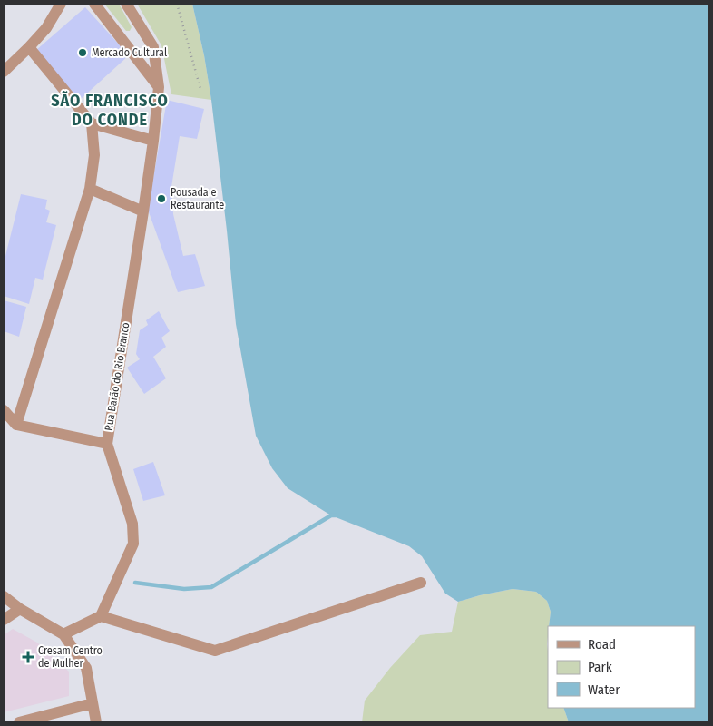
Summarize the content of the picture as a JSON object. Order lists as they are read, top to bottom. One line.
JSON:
{"streets":{"street":["Rua Barão do Rio Branco"]},"districts":["SÃO FRANCISCO DO CONDE"],"places":{"other":["Mercado Cultural","Pousada e Restaurante"],"health":["Cresam Centro de Mulher"]},"legend":["Road","Park","Water"]}
